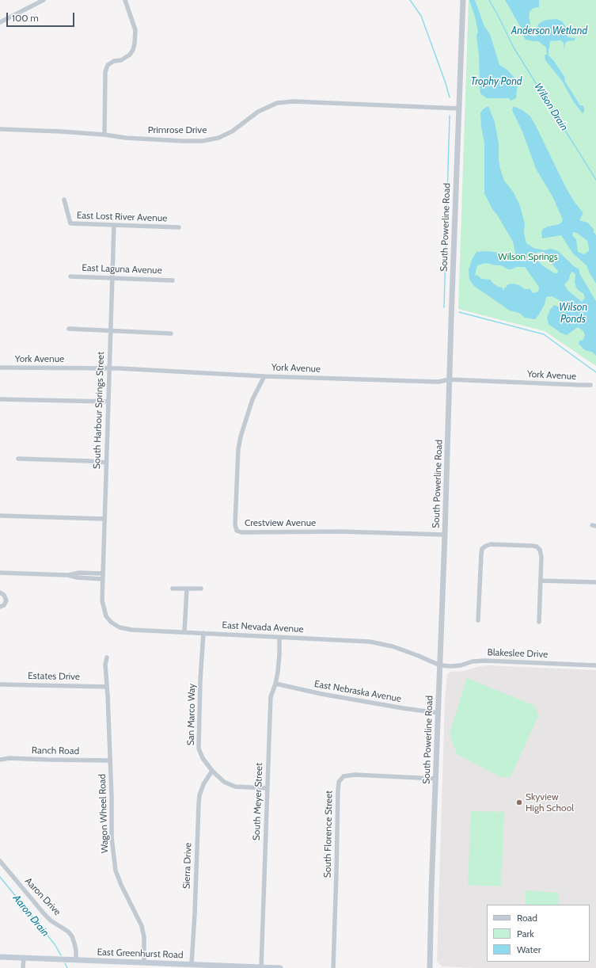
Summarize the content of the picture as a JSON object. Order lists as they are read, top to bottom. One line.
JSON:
{"streets":{"main road":["East Greenhurst Road"],"street":["Primrose Drive","East Lost River Avenue","South Powerline Road","East Laguna Avenue","York Avenue","South Harbour Springs Street","Crestview Avenue","East Nevada Avenue","Blakeslee Drive","Estates Drive","East Nebraska Avenue","San Marco Way","Ranch Road","South Meyer Street","Wagon Wheel Road","South Florence Street","Sierra Drive","Aaron Drive"]},"crossings":[["Primrose Drive","South Powerline Road"],["East Lost River Avenue","South Harbour Springs Street"],["South Powerline Road","York Avenue"],["South Powerline Road","Crestview Avenue"],["South Powerline Road","East Nevada Avenue"],["South Powerline Road","Blakeslee Drive"],["South Powerline Road","East Nebraska Avenue"],["South Powerline Road","South Florence Street"],["East Laguna Avenue","South Harbour Springs Street"],["York Avenue","South Harbour Springs Street"],["York Avenue","Crestview Avenue"],["South Harbour Springs Street","East Nevada Avenue"],["East Nevada Avenue","Blakeslee Drive"],["East Nevada Avenue","San Marco Way"],["East Nevada Avenue","South Meyer Street"],["Estates Drive","Wagon Wheel Road"],["East Nebraska Avenue","South Meyer Street"],["San Marco Way","South Meyer Street"],["San Marco Way","Sierra Drive"],["Ranch Road","Wagon Wheel Road"],["South Meyer Street","East Greenhurst Road"],["Wagon Wheel Road","East Greenhurst Road"],["Sierra Drive","East Greenhurst Road"],["Aaron Drive","East Greenhurst Road"]],"water":["Anderson Wetland","Trophy Pond","Wilson Drain","Wilson Ponds","Aaron Drain"],"parks":["Wilson Springs"],"places":["Skyview High School"],"legend":["Road","Park","Water"],"scale_bar":"100 m"}
